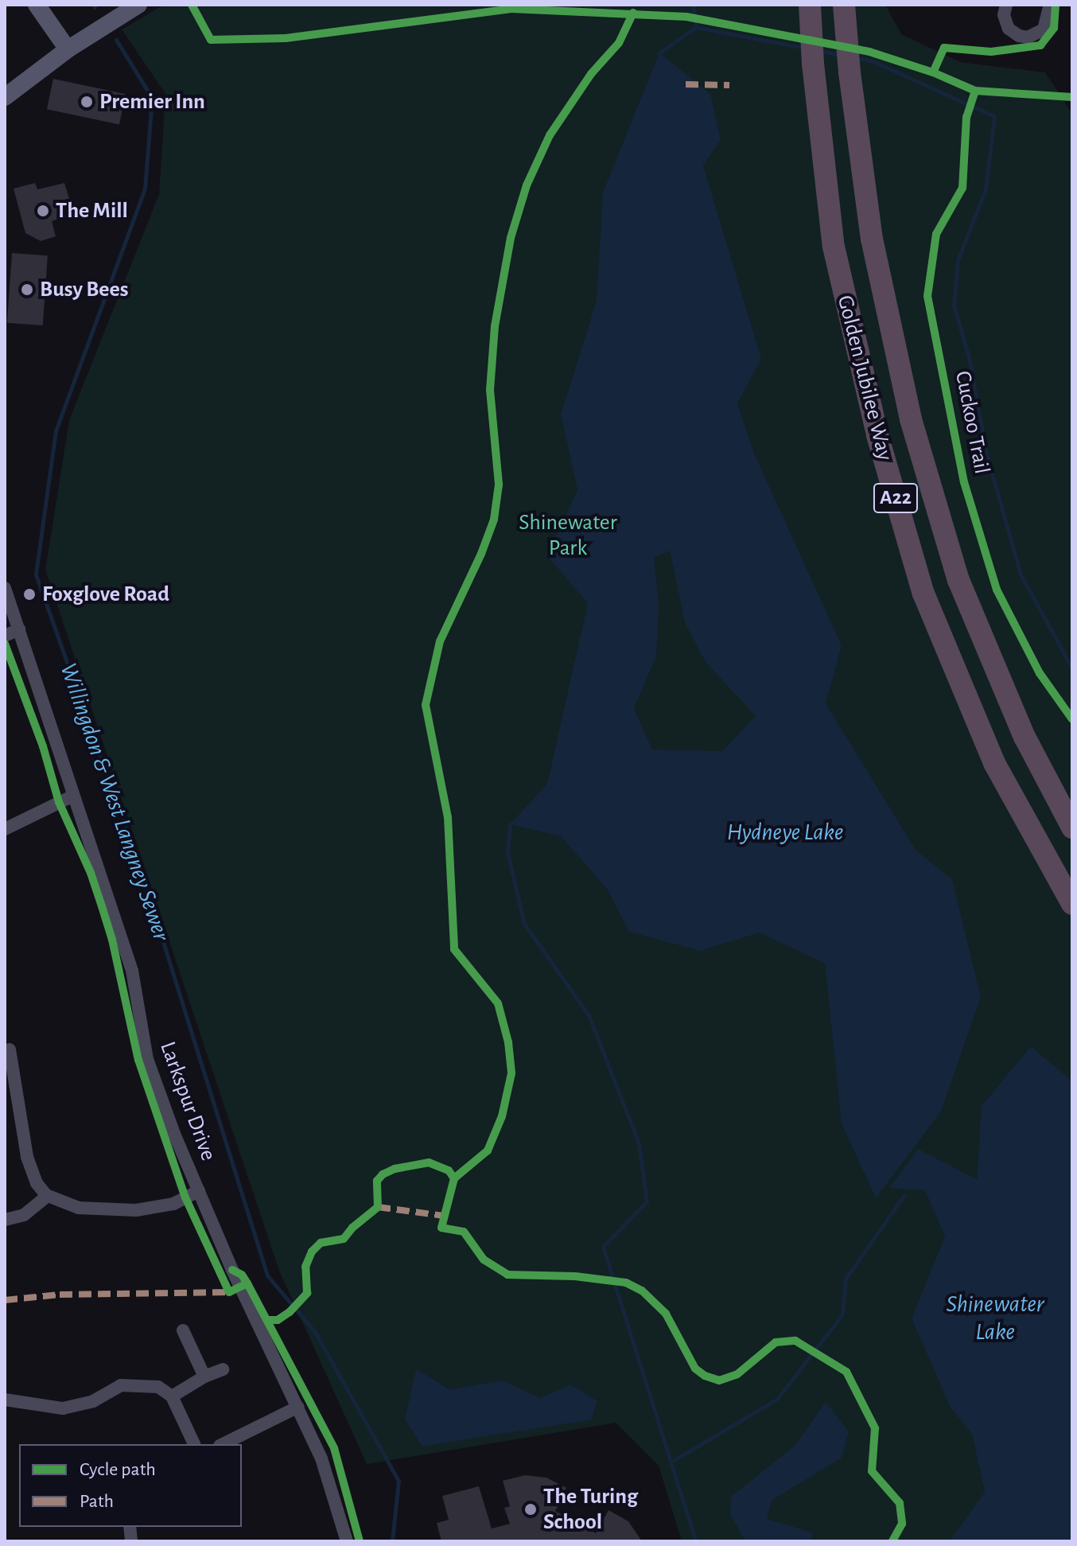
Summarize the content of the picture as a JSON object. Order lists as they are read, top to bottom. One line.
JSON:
{"streets":{"highway":["Golden Jubilee Way","A22"],"street":["Larkspur Drive"],"cycle path":["Cuckoo Trail"]},"water":["Willingdon & West Langney Sewer","Hydneye Lake","Shinewater Lake"],"parks":["Shinewater Park"],"places":["Premier Inn","The Mill","Busy Bees","Foxglove Road","The Turing School"],"legend":["Cycle path","Path"]}
